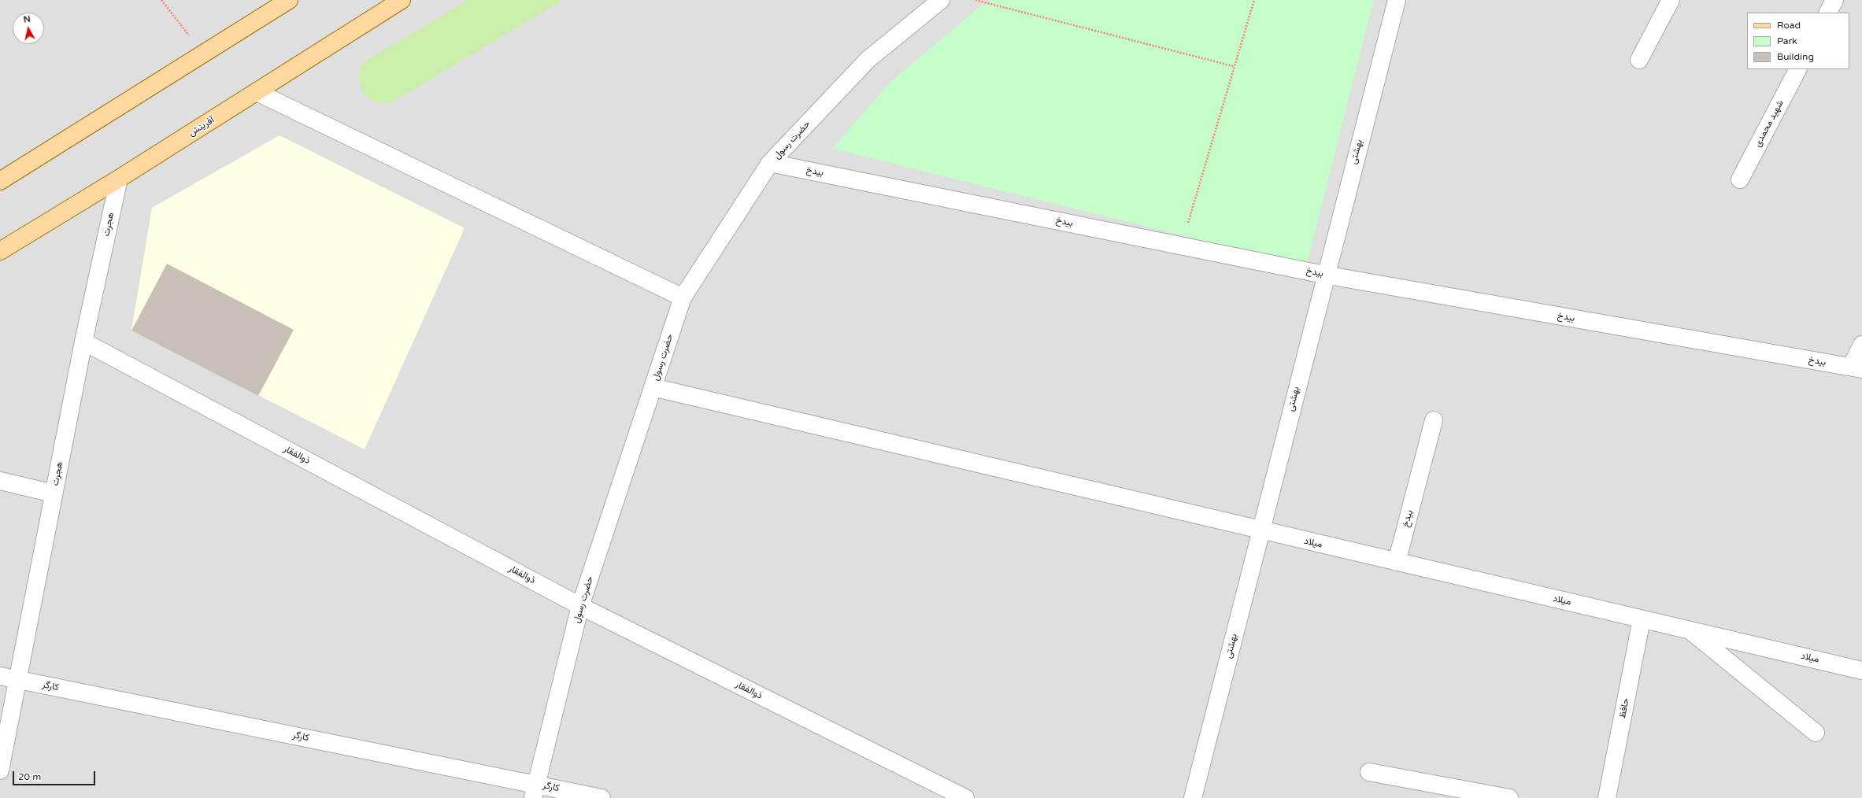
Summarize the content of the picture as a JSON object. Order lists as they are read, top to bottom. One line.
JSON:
{"streets":{"main road":["آفرینش"],"street":["شهید محمدی","حضرت رسول","بهشتی","بیدخ","هجرت","ذوالفقار","میلاد","کارگر","حافظ"]},"crossings":[["آفرینش","هجرت"],["حضرت رسول","بیدخ"],["حضرت رسول","ذوالفقار"],["حضرت رسول","میلاد"],["حضرت رسول","کارگر"],["بهشتی","بیدخ"],["بهشتی","میلاد"],["بیدخ","میلاد"],["هجرت","ذوالفقار"],["هجرت","کارگر"],["میلاد","حافظ"]],"legend":["Road","Park","Building"],"scale_bar":"20 m","north":"top"}
